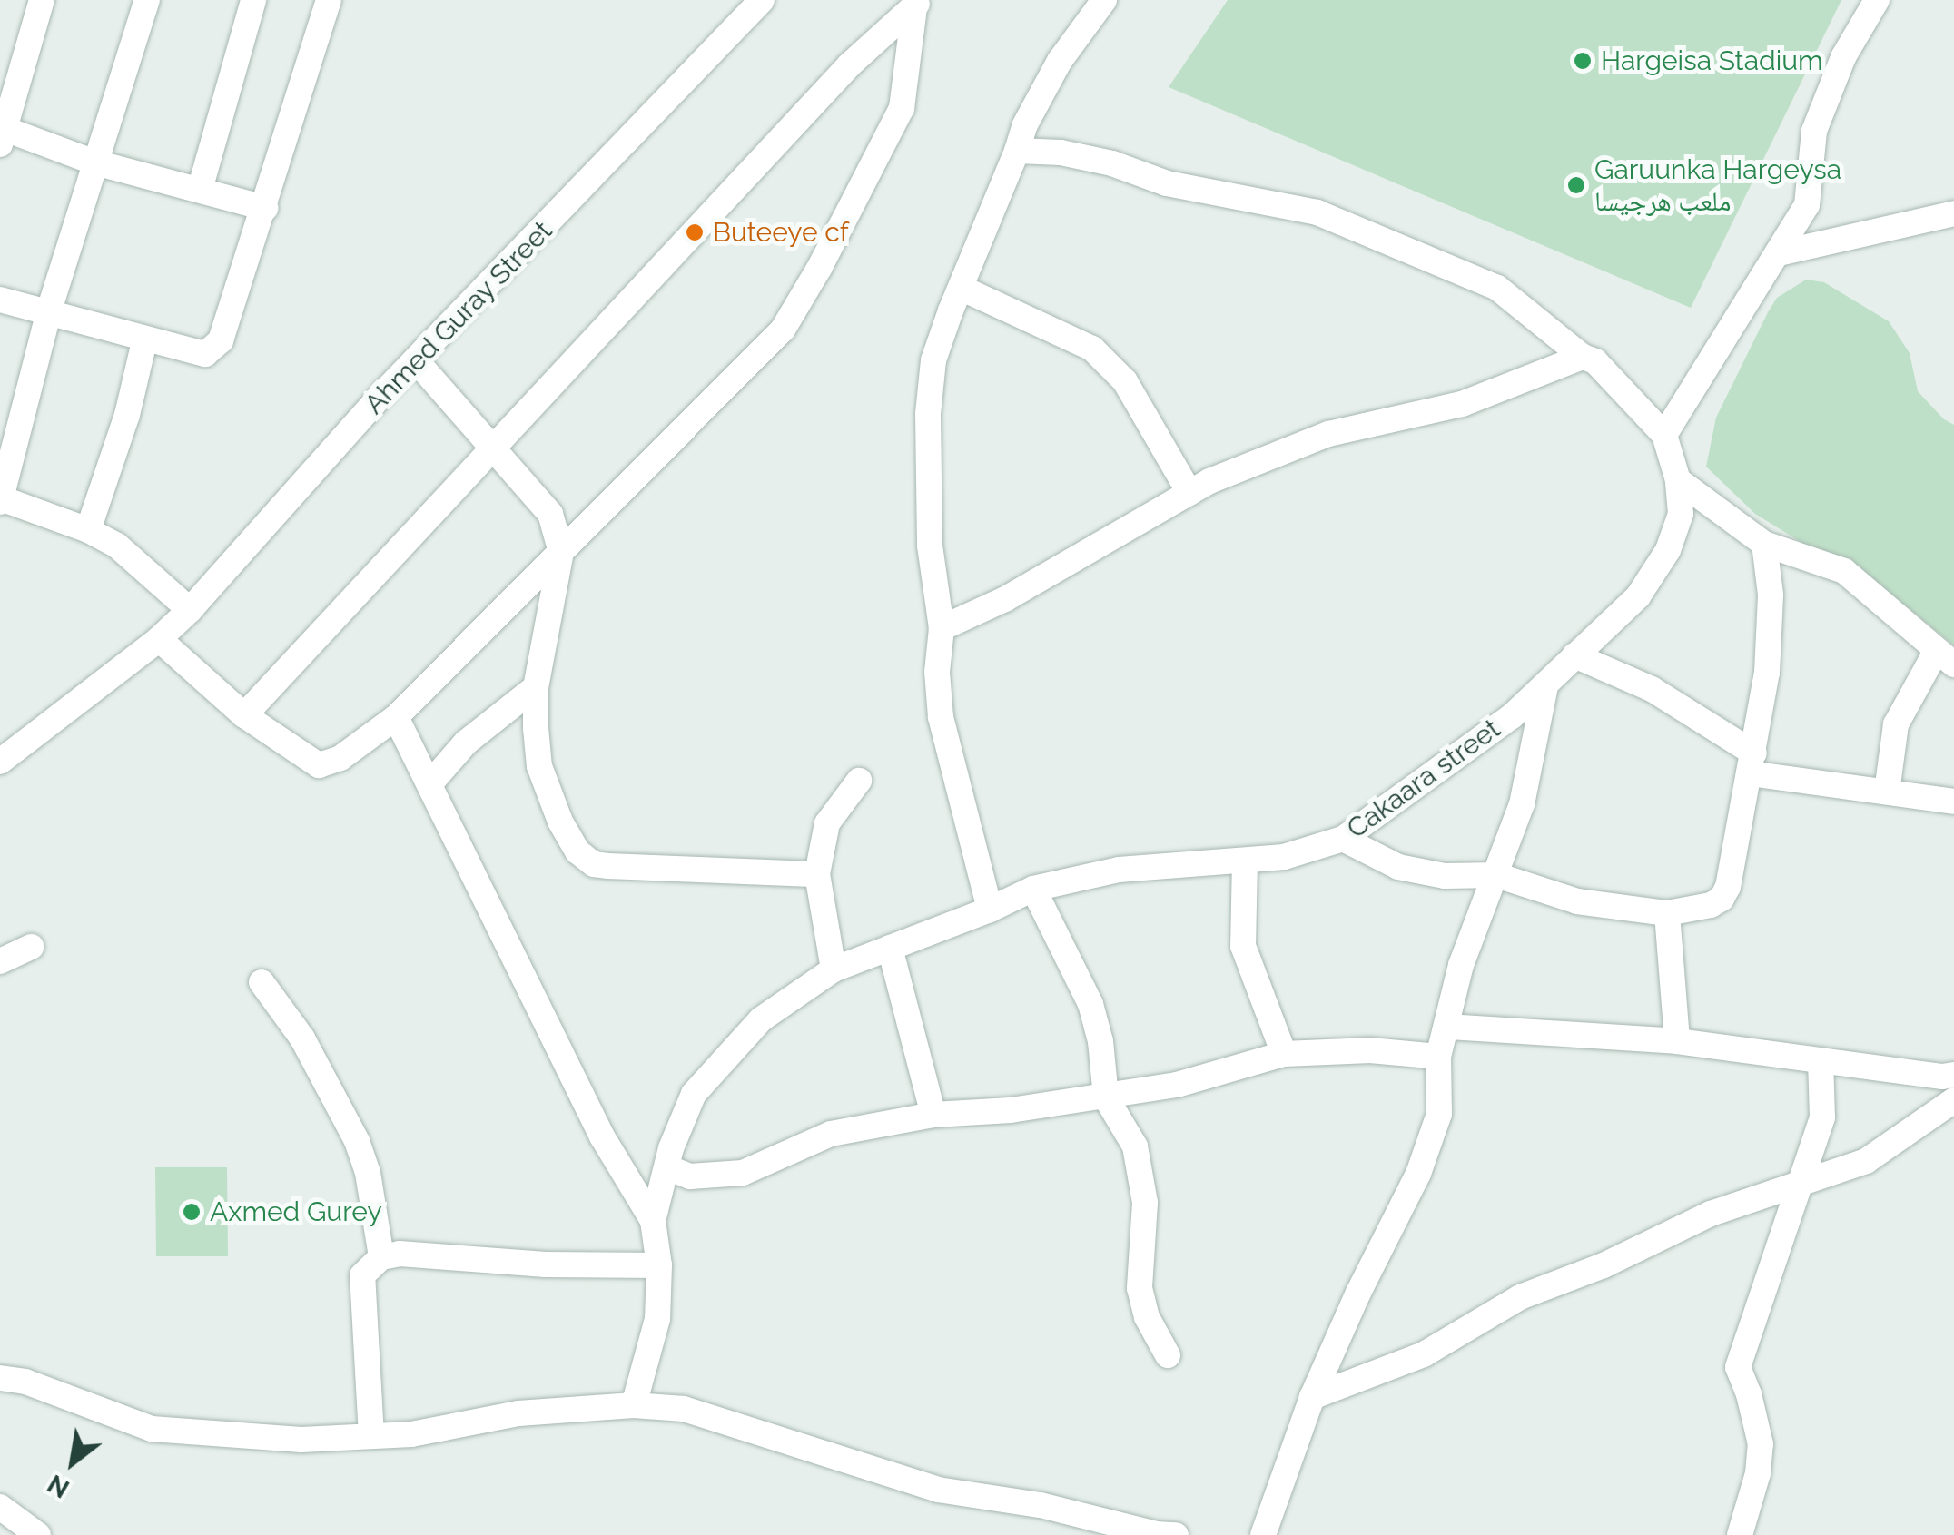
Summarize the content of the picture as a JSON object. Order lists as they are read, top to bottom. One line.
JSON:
{"streets":{"street":["Ahmed Guray Street","Cakaara street"]},"places":["Hargeisa Stadium","Garuunka Hargeysa ملعب هرجيسا","Buteeye cf","Axmed Gurey"],"north":"bottom left"}
